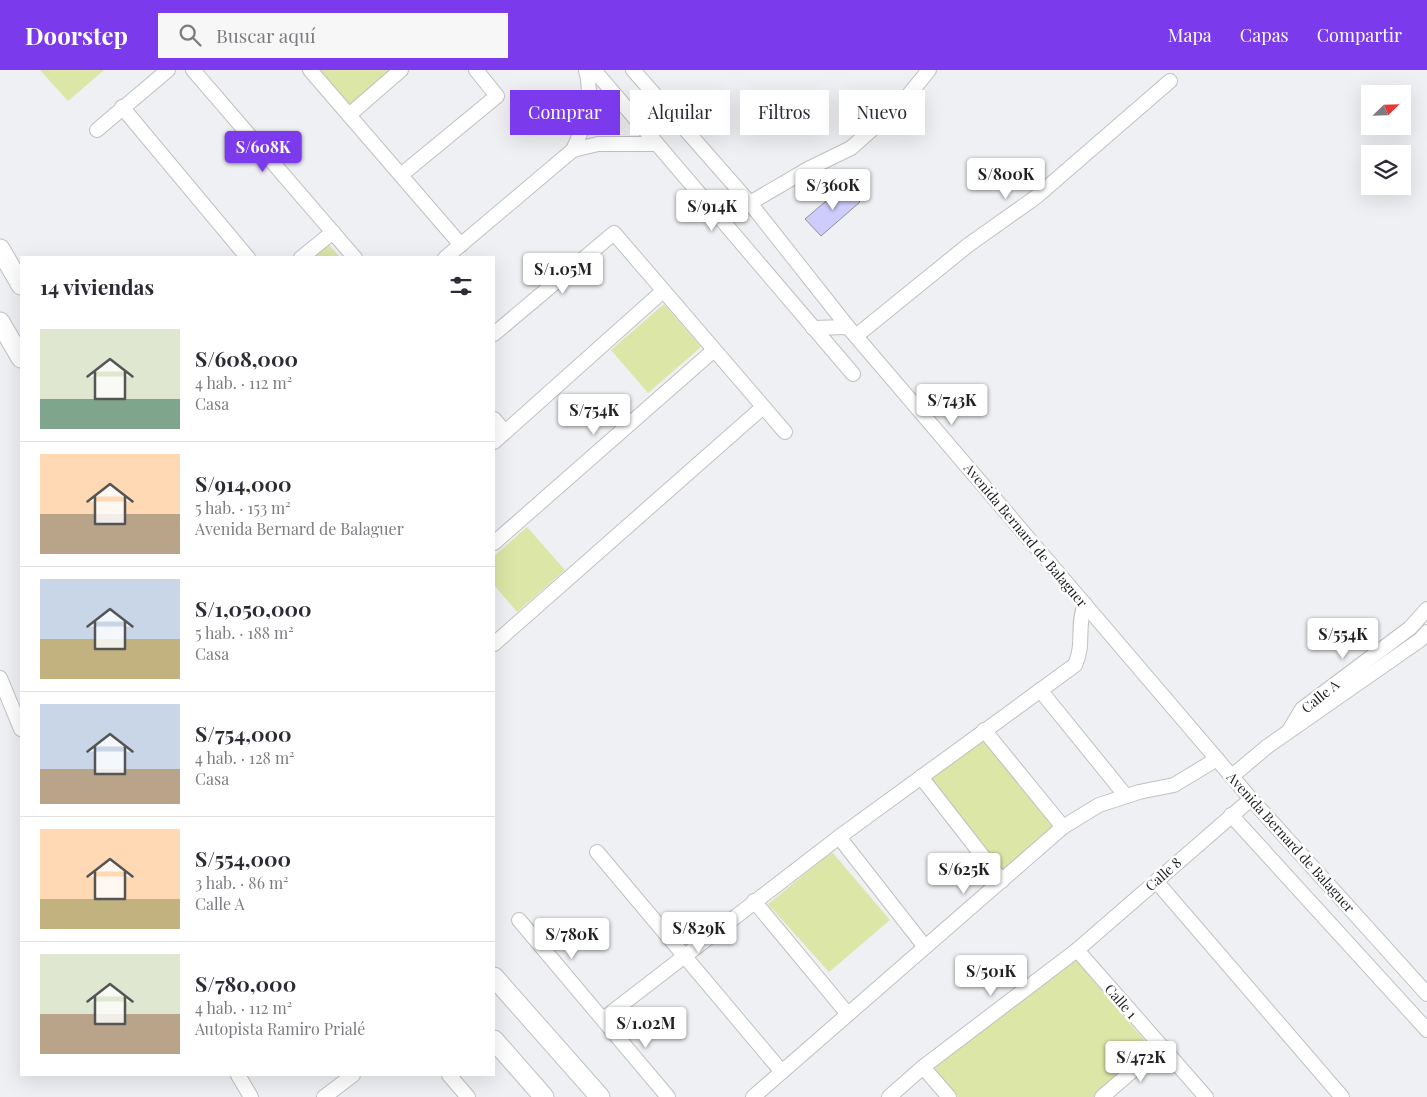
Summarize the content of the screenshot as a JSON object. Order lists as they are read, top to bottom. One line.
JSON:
{"streets":{"street":["Avenida Bernard de Balaguer","Calle A","Calle 8","Calle 1"]},"crossings":[["Avenida Bernard de Balaguer","Calle A"],["Avenida Bernard de Balaguer","Calle 8"],["Calle 8","Calle 1"]],"north":"top right","page":{"header":"Doorstep","search":"Buscar aquí","nav":["Mapa","Capas","Compartir"],"chip":["Comprar","Alquilar","Filtros","Nuevo"],"price":["S/608K","S/800K","S/360K","S/914K","S/1.05M","S/743K","S/754K","S/554K","S/625K","S/829K","S/780K","S/501K","S/1.02M","S/472K"],"heading":"14 viviendas","list":[{"name":"S/608,000","note":"4 hab. · 112 m² · Casa"},{"name":"S/914,000","note":"5 hab. · 153 m² · Avenida Bernard de Balaguer"},{"name":"S/1,050,000","note":"5 hab. · 188 m² · Casa"},{"name":"S/754,000","note":"4 hab. · 128 m² · Casa"},{"name":"S/554,000","note":"3 hab. · 86 m² · Calle A"},{"name":"S/780,000","note":"4 hab. · 112 m² · Autopista Ramiro Prialé"}]}}
